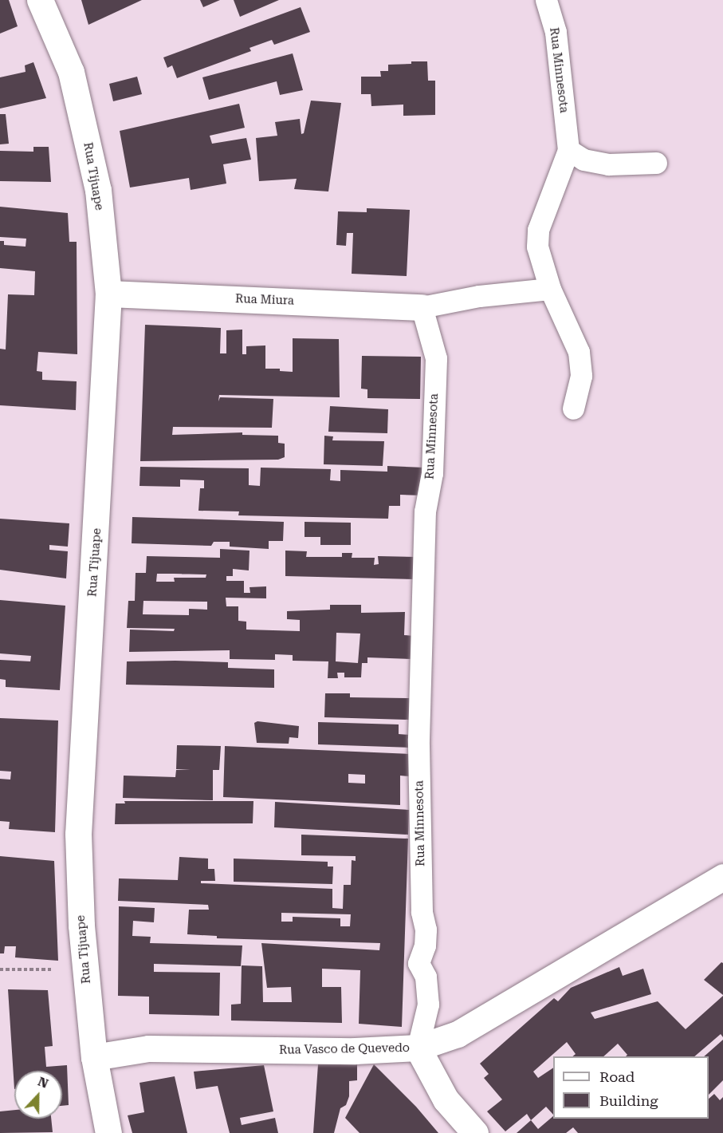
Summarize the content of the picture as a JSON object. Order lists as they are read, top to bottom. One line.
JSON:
{"streets":{"street":["Rua Tijuape","Rua Miura","Rua Vasco de Quevedo"],"lane":["Rua Minnesota"]},"crossings":[["Rua Minnesota","Rua Miura"],["Rua Minnesota","Rua Vasco de Quevedo"],["Rua Tijuape","Rua Miura"],["Rua Tijuape","Rua Vasco de Quevedo"]],"legend":["Road","Building"],"north":"top"}
